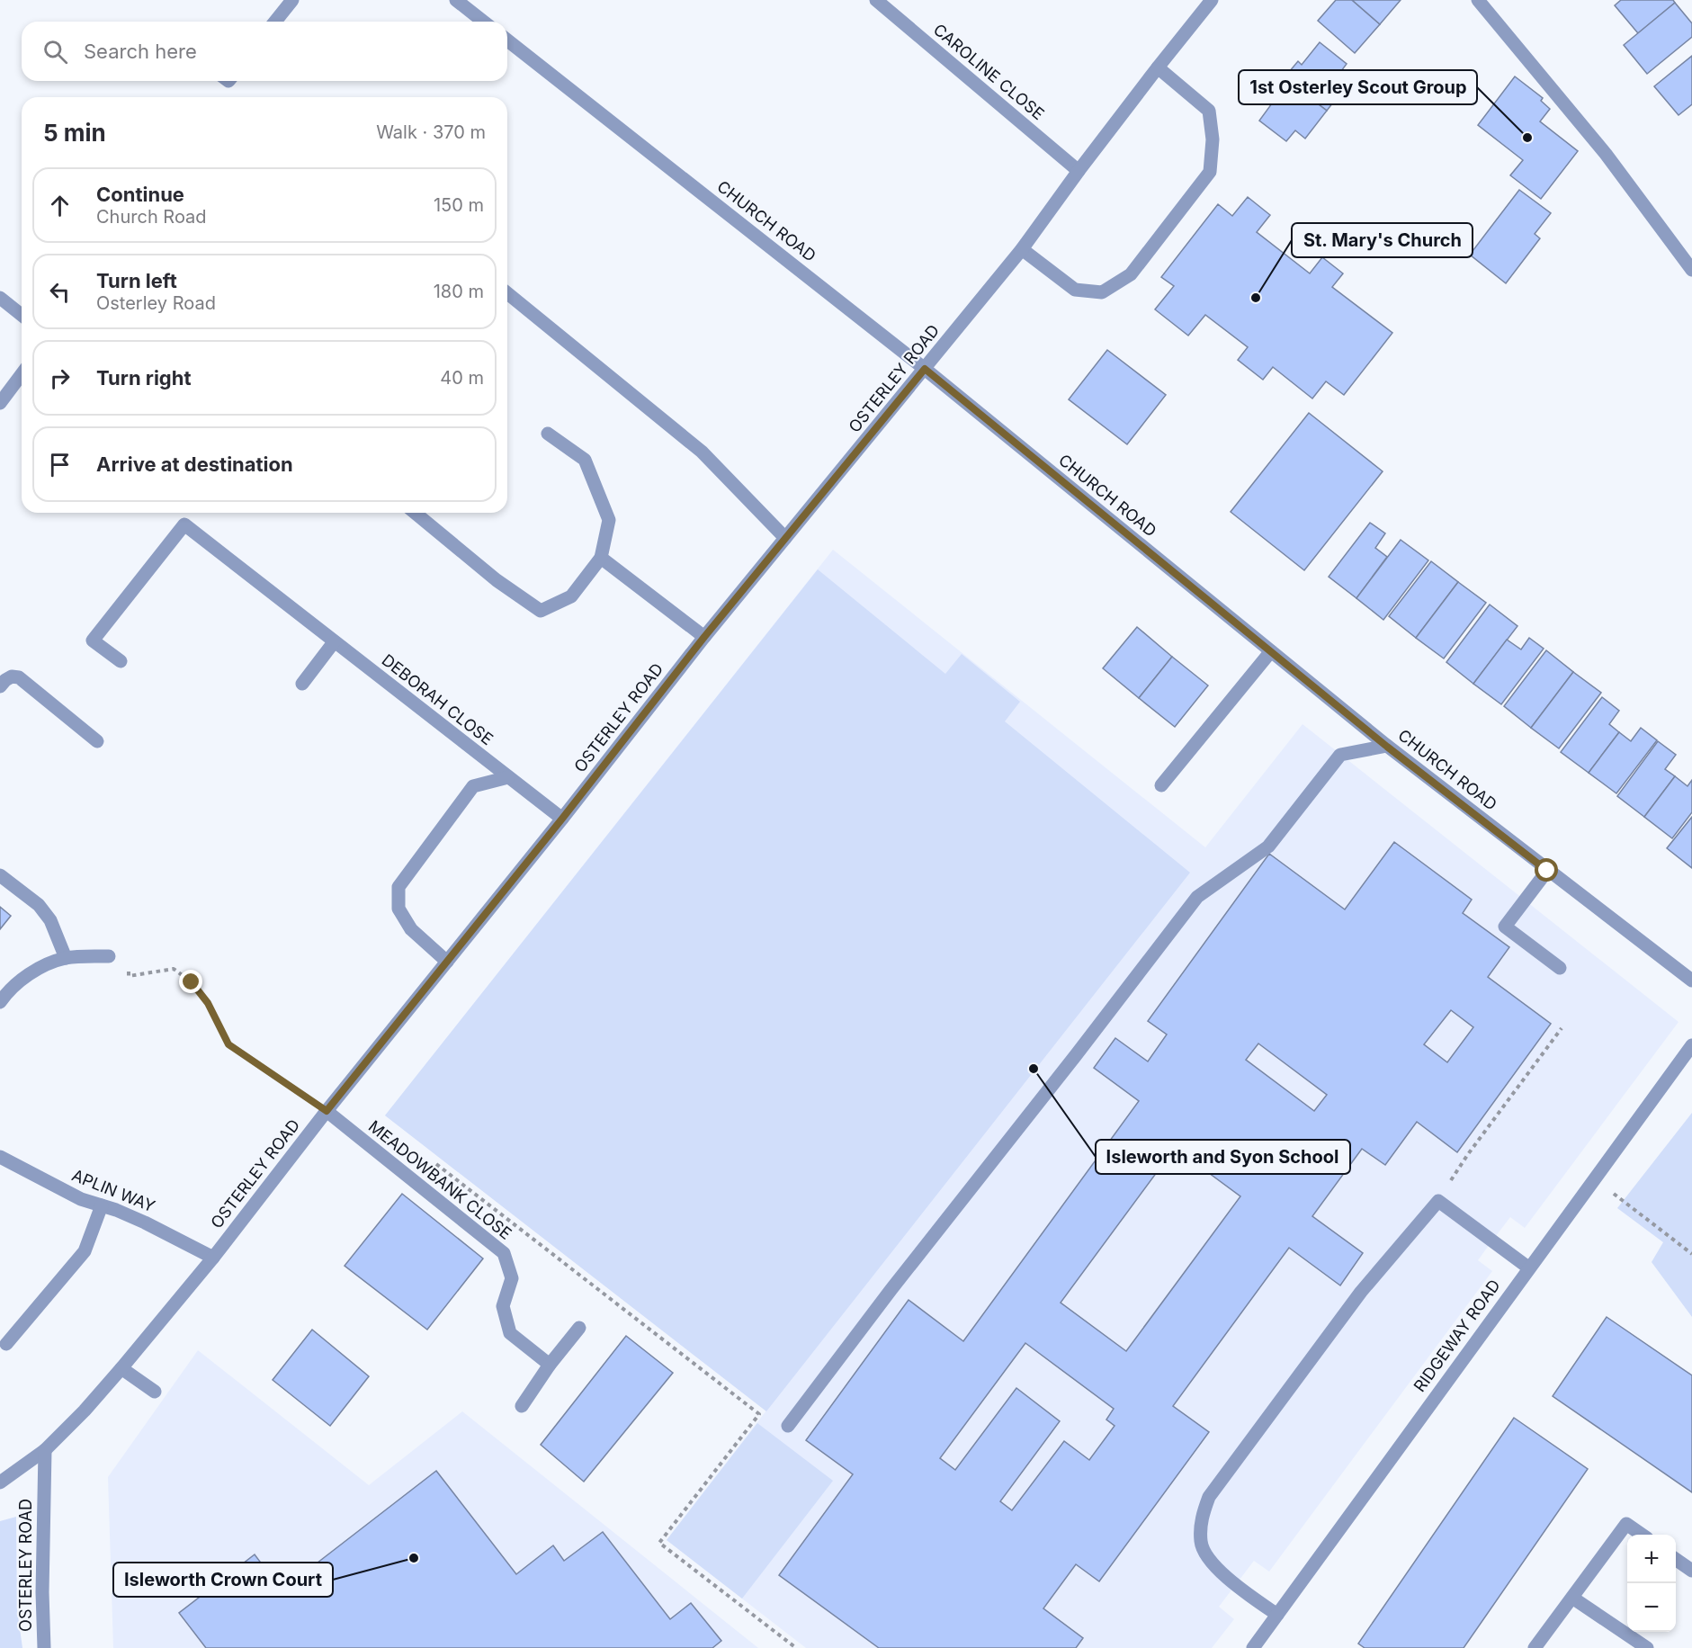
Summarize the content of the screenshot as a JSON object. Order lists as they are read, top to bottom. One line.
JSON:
{"streets":{"street":["CAROLINE CLOSE","CHURCH ROAD","OSTERLEY ROAD","DEBORAH CLOSE","MEADOWBANK CLOSE","APLIN WAY","RIDGEWAY ROAD"]},"crossings":[["CAROLINE CLOSE","OSTERLEY ROAD"],["CHURCH ROAD","OSTERLEY ROAD"],["OSTERLEY ROAD","DEBORAH CLOSE"],["OSTERLEY ROAD","MEADOWBANK CLOSE"],["OSTERLEY ROAD","APLIN WAY"]],"places":["1st Osterley Scout Group","St. Mary's Church","Isleworth and Syon School","Isleworth Crown Court"],"page":{"search":"Search here","heading":["5 min","Walk · 370 m"],"list":[["Continue","Church Road","150 m"],["Turn left","Osterley Road","180 m"],["Turn right","40 m"],"Arrive at destination"],"map_buttons":["+","−"]}}
